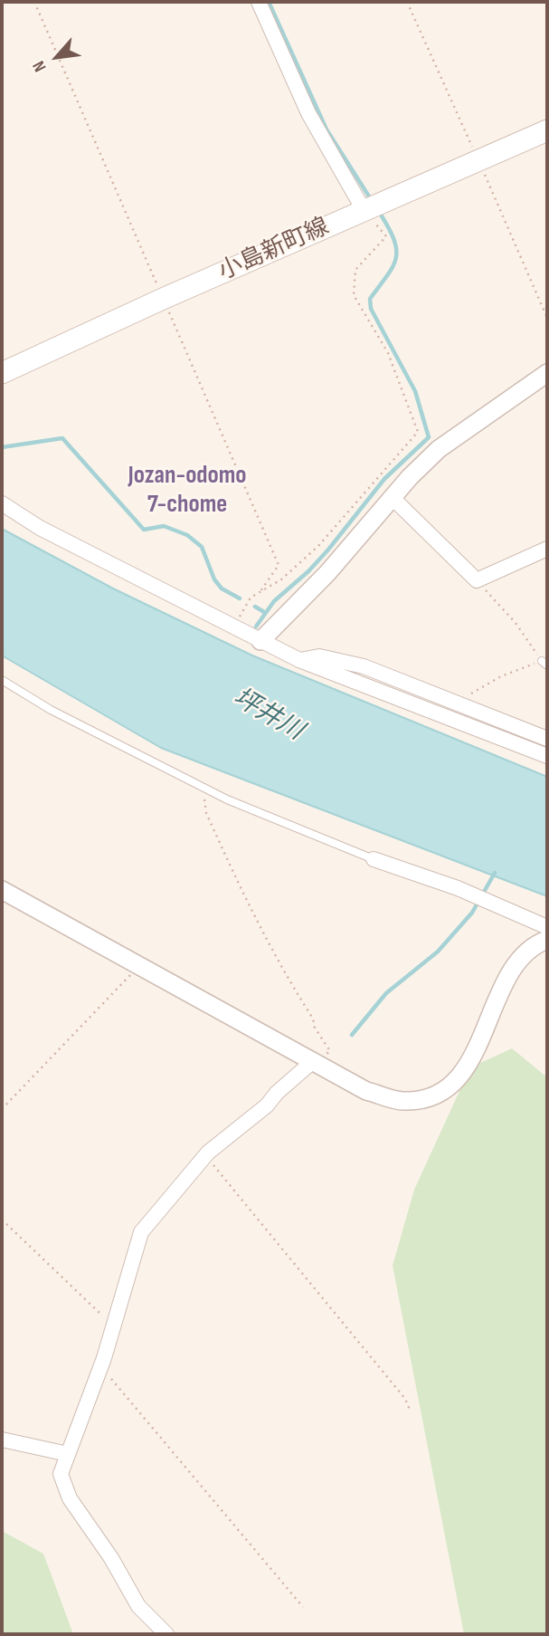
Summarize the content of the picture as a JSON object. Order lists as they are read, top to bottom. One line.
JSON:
{"streets":{"main road":["小島新町線"]},"districts":["Jozan-odomo 7-chome"],"water":["坪井川"],"north":"bottom left"}
